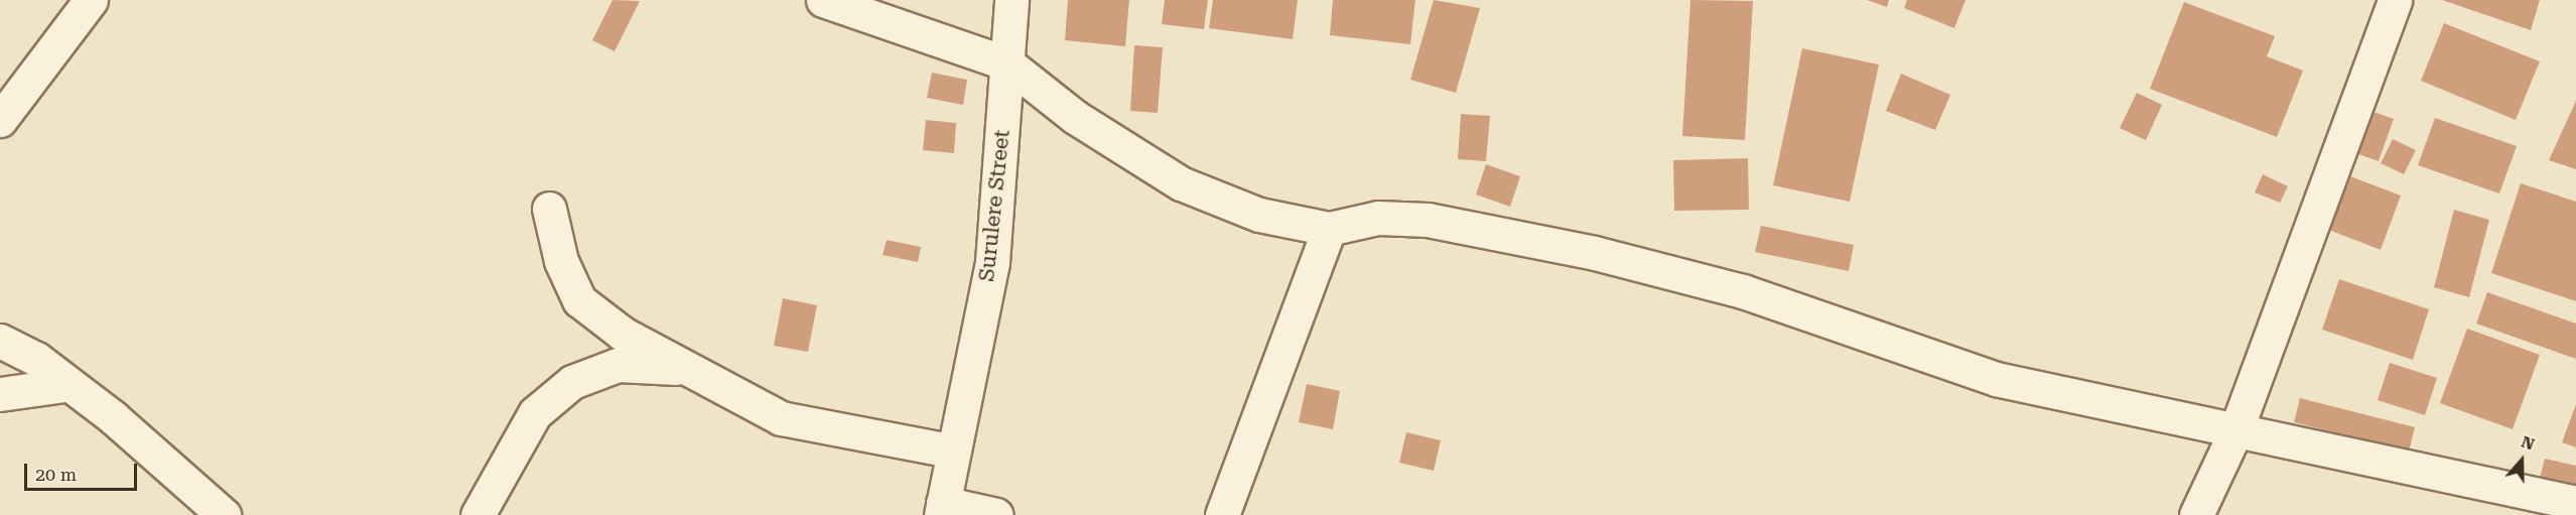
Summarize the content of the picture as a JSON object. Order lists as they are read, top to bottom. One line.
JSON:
{"streets":{"street":["Surulere Street"]},"scale_bar":"20 m","north":"top"}
